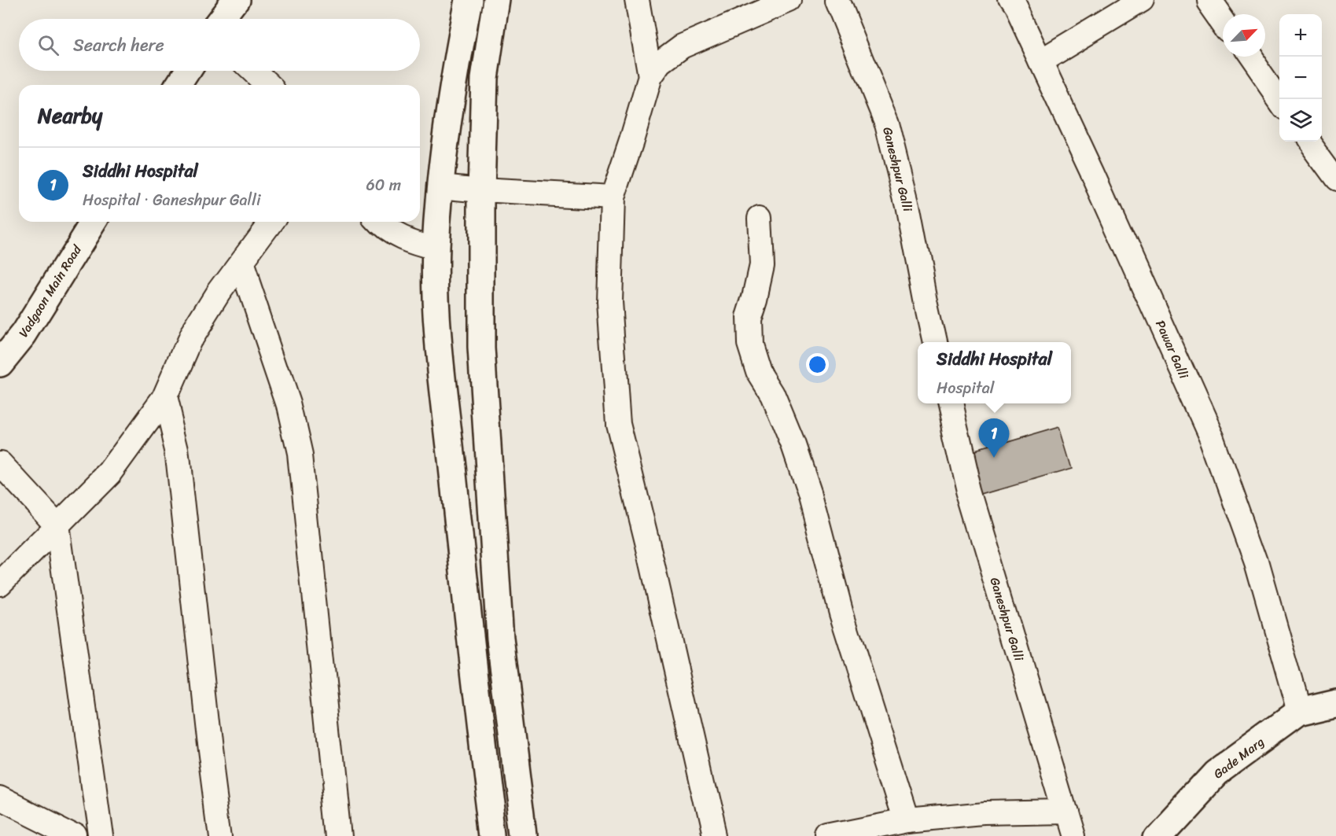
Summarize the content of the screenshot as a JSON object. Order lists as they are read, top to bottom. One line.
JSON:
{"streets":{"street":["Ganeshpur Galli","Vadgaon Main Road","Pawar Galli","Gade Marg"]},"crossings":[["Pawar Galli","Gade Marg"]],"north":"top right","page":{"map_buttons":["+","−"],"search":"Search here","heading":"Nearby","list":[{"mark":"1","name":"Siddhi Hospital","note":"Hospital · Ganeshpur Galli","value":"60 m"}],"popup":["Siddhi Hospital","Hospital"],"pins":"1"}}
